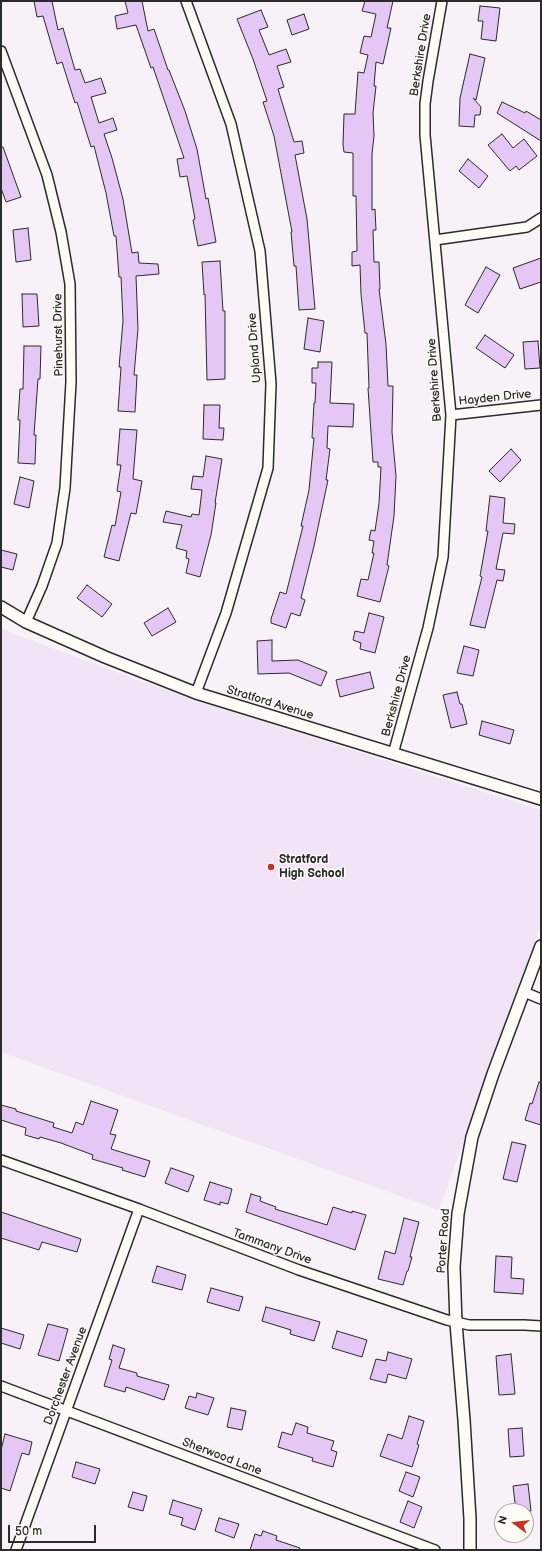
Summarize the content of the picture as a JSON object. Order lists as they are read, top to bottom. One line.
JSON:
{"streets":{"street":["Berkshire Drive","Pinehurst Drive","Upland Drive","Hayden Drive","Stratford Avenue","Porter Road","Tammany Drive","Dorchester Avenue","Sherwood Lane"]},"crossings":[["Berkshire Drive","Hayden Drive"],["Berkshire Drive","Stratford Avenue"],["Pinehurst Drive","Stratford Avenue"],["Upland Drive","Stratford Avenue"],["Porter Road","Tammany Drive"],["Tammany Drive","Dorchester Avenue"],["Dorchester Avenue","Sherwood Lane"]],"places":["Stratford High School"],"scale_bar":"50 m","north":"left"}
